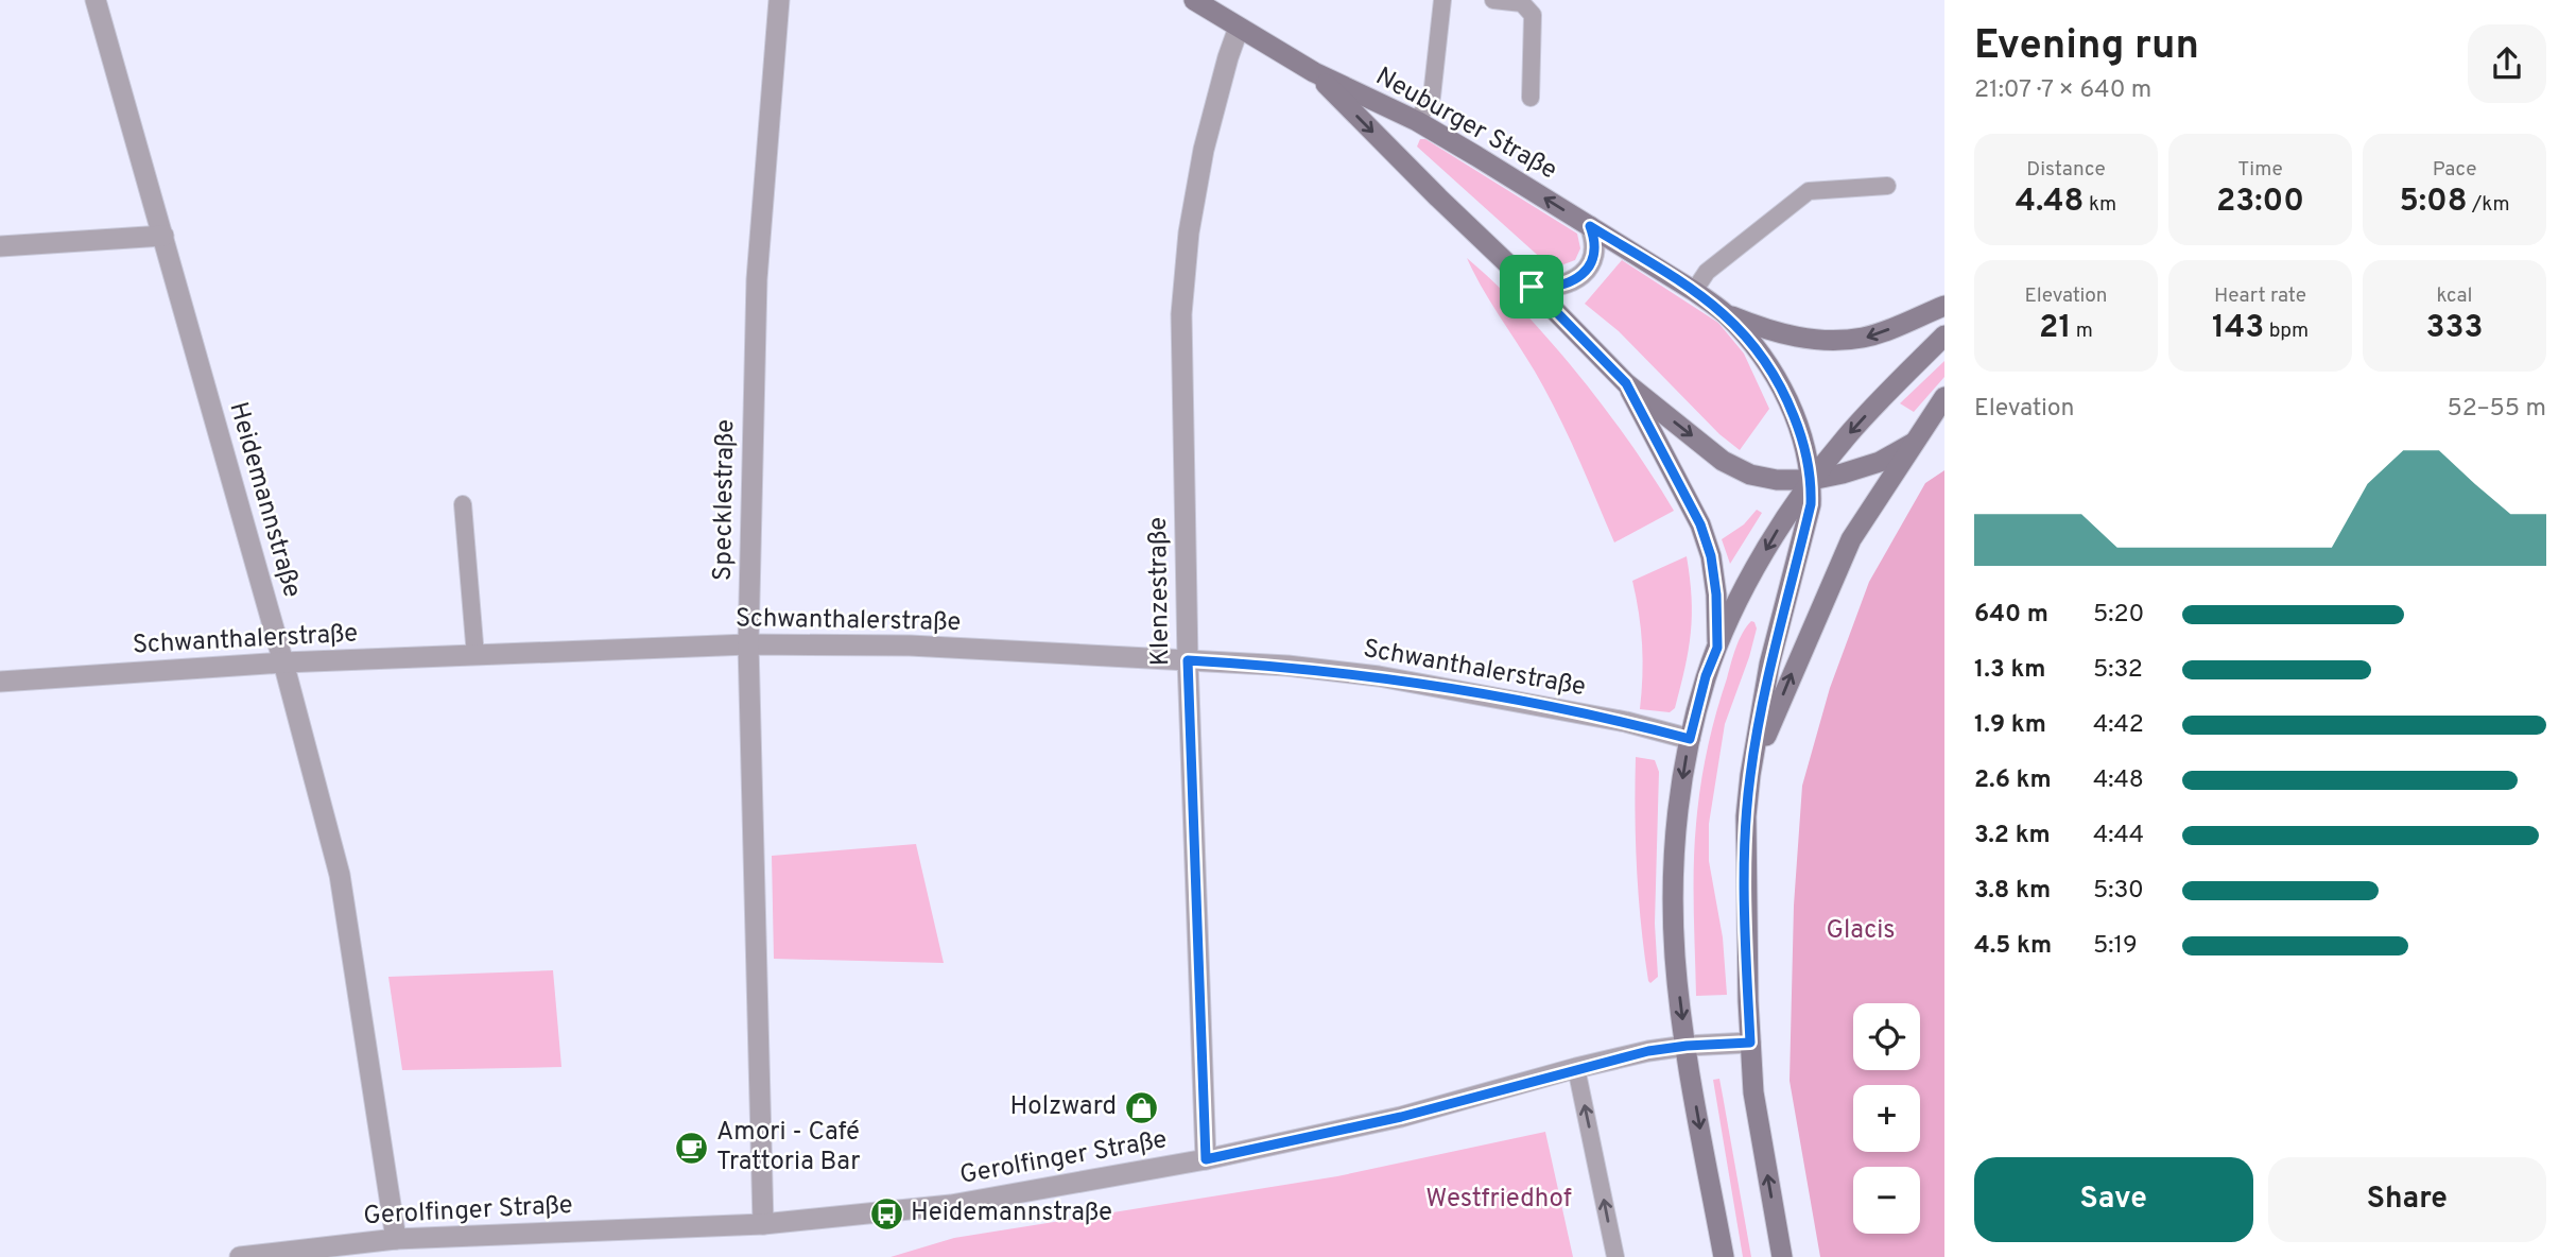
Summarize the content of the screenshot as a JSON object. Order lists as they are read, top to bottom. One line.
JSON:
{"streets":{"main road":["Neuburger Straße"],"street":["Heidemannstraße","Specklestraße","Klenzestraße","Schwanthalerstraße","Gerolfinger Straße"]},"crossings":[["Neuburger Straße","Klenzestraße"],["Heidemannstraße","Schwanthalerstraße"],["Heidemannstraße","Gerolfinger Straße"],["Specklestraße","Schwanthalerstraße"],["Specklestraße","Gerolfinger Straße"],["Klenzestraße","Schwanthalerstraße"],["Klenzestraße","Gerolfinger Straße"]],"parks":["Glacis","Westfriedhof"],"places":{"shop":["Holzward"],"cafe":["Amori - Café Trattoria Bar"],"bus stop":["Heidemannstraße"]},"page":{"heading":["Evening run","21:07 · 7 × 640 m"],"stats":[["Distance","4.48 km"],["Time","23:00"],["Pace","5:08 /km"],["Elevation","21 m"],["Heart rate","143 bpm"],["kcal","333"]],"chart":["Elevation","52–55 m"],"list":[{"name":"640 m","note":"5:20"},{"name":"1.3 km","note":"5:32"},{"name":"1.9 km","note":"4:42"},{"name":"2.6 km","note":"4:48"},{"name":"3.2 km","note":"4:44"},{"name":"3.8 km","note":"5:30"},{"name":"4.5 km","note":"5:19"}],"map_buttons":["+","−"],"buttons":["Save","Share"]}}
